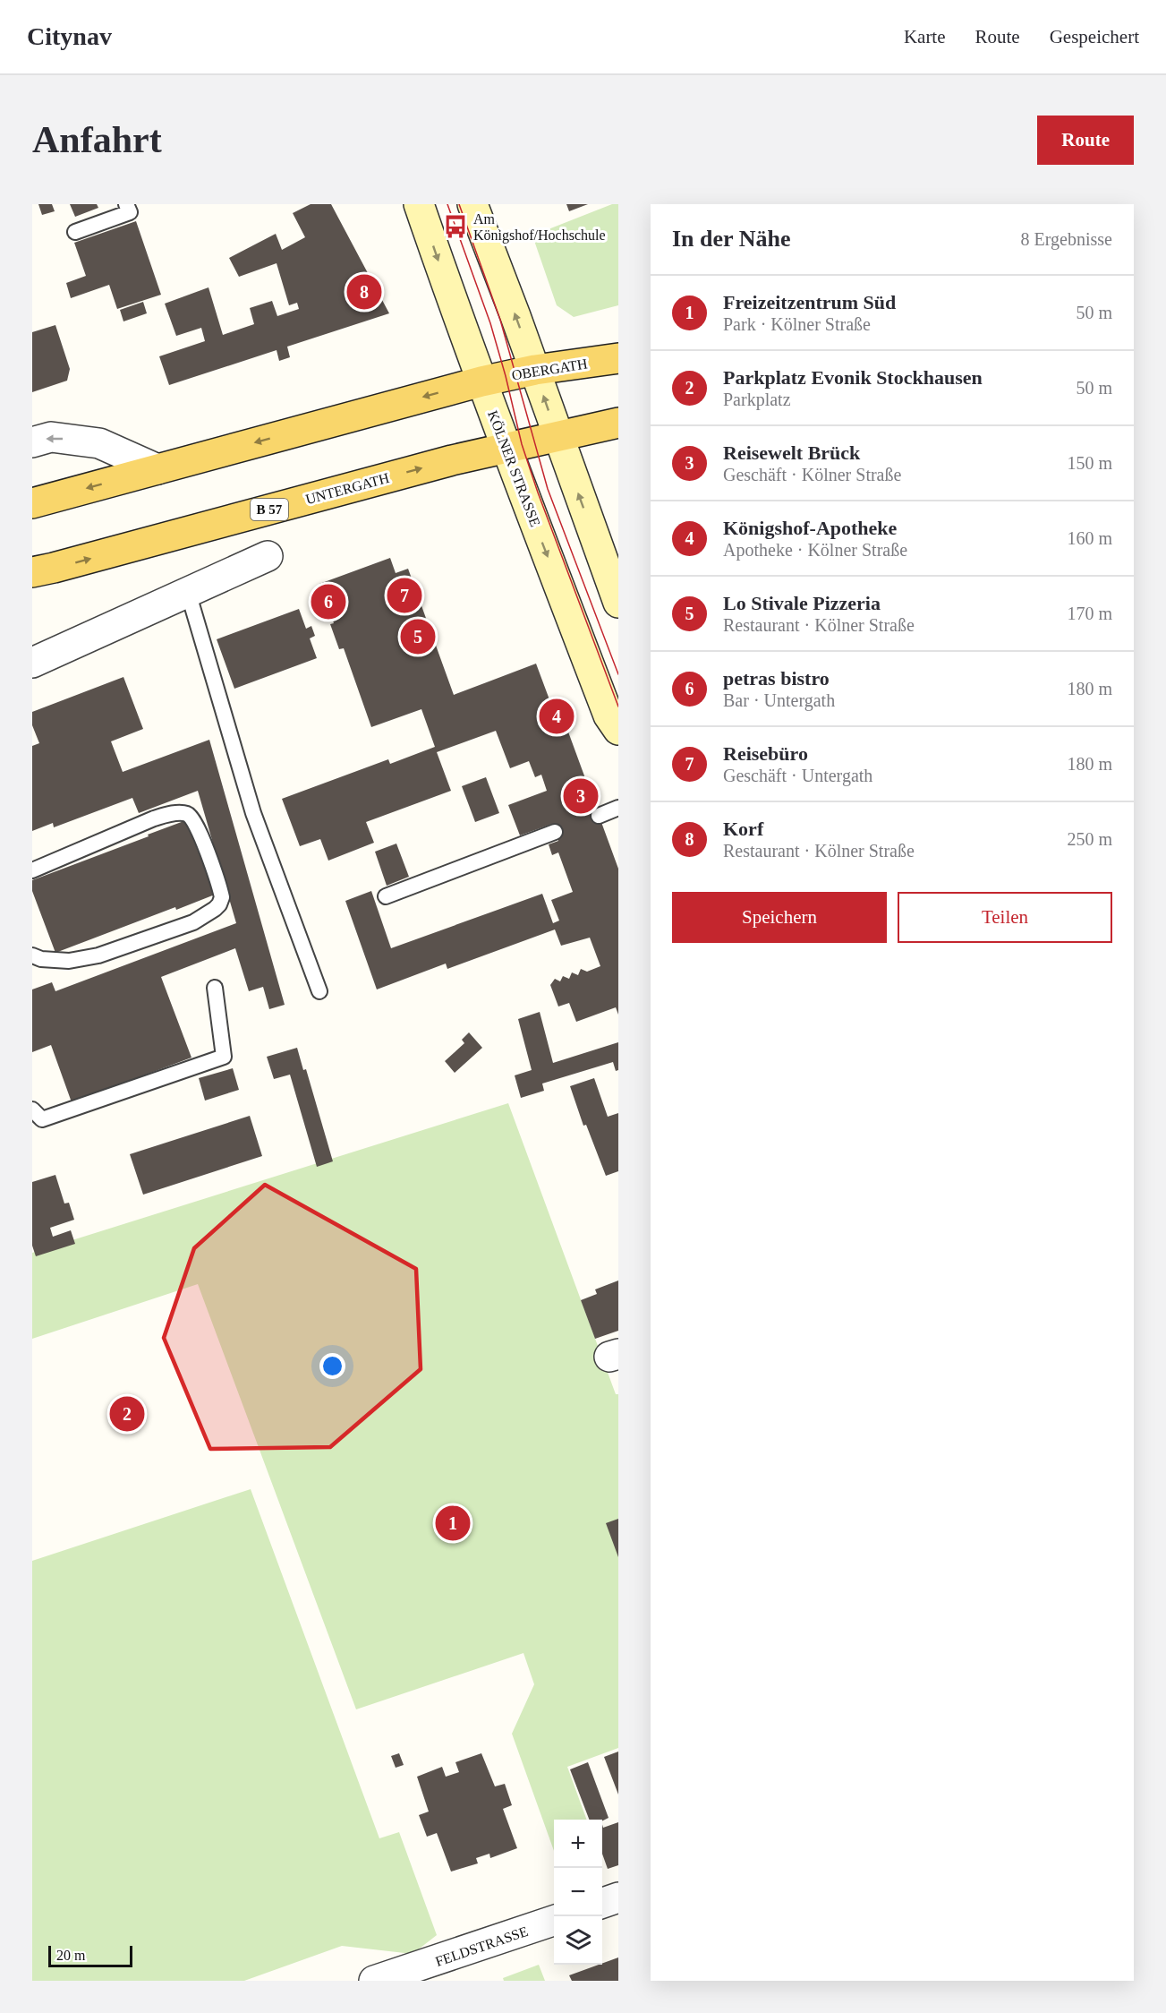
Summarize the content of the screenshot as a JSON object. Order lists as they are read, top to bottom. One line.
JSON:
{"streets":{"main road":["OBERGATH","KÖLNER STRASSE","UNTERGATH","B 57"],"street":["FELDSTRASSE"]},"crossings":[["OBERGATH","KÖLNER STRASSE"],["KÖLNER STRASSE","UNTERGATH"],["KÖLNER STRASSE","B 57"],["UNTERGATH","B 57"]],"places":{"bus stop":["Am Königshof/Hochschule"]},"scale_bar":"20 m","page":{"header":"Citynav","nav":["Karte","Route","Gespeichert"],"buttons":["Route",["Speichern","Teilen"]],"title":"Anfahrt","heading":["In der Nähe","8 Ergebnisse"],"pins":["8","7","6","5","4","3","2","1"],"list":[{"mark":"1","name":"Freizeitzentrum Süd","note":"Park · Kölner Straße","value":"50 m"},{"mark":"2","name":"Parkplatz Evonik Stockhausen","note":"Parkplatz","value":"50 m"},{"mark":"3","name":"Reisewelt Brück","note":"Geschäft · Kölner Straße","value":"150 m"},{"mark":"4","name":"Königshof-Apotheke","note":"Apotheke · Kölner Straße","value":"160 m"},{"mark":"5","name":"Lo Stivale Pizzeria","note":"Restaurant · Kölner Straße","value":"170 m"},{"mark":"6","name":"petras bistro","note":"Bar · Untergath","value":"180 m"},{"mark":"7","name":"Reisebüro","note":"Geschäft · Untergath","value":"180 m"},{"mark":"8","name":"Korf","note":"Restaurant · Kölner Straße","value":"250 m"}],"map_buttons":["+","−"],"scale":"20 m"}}
